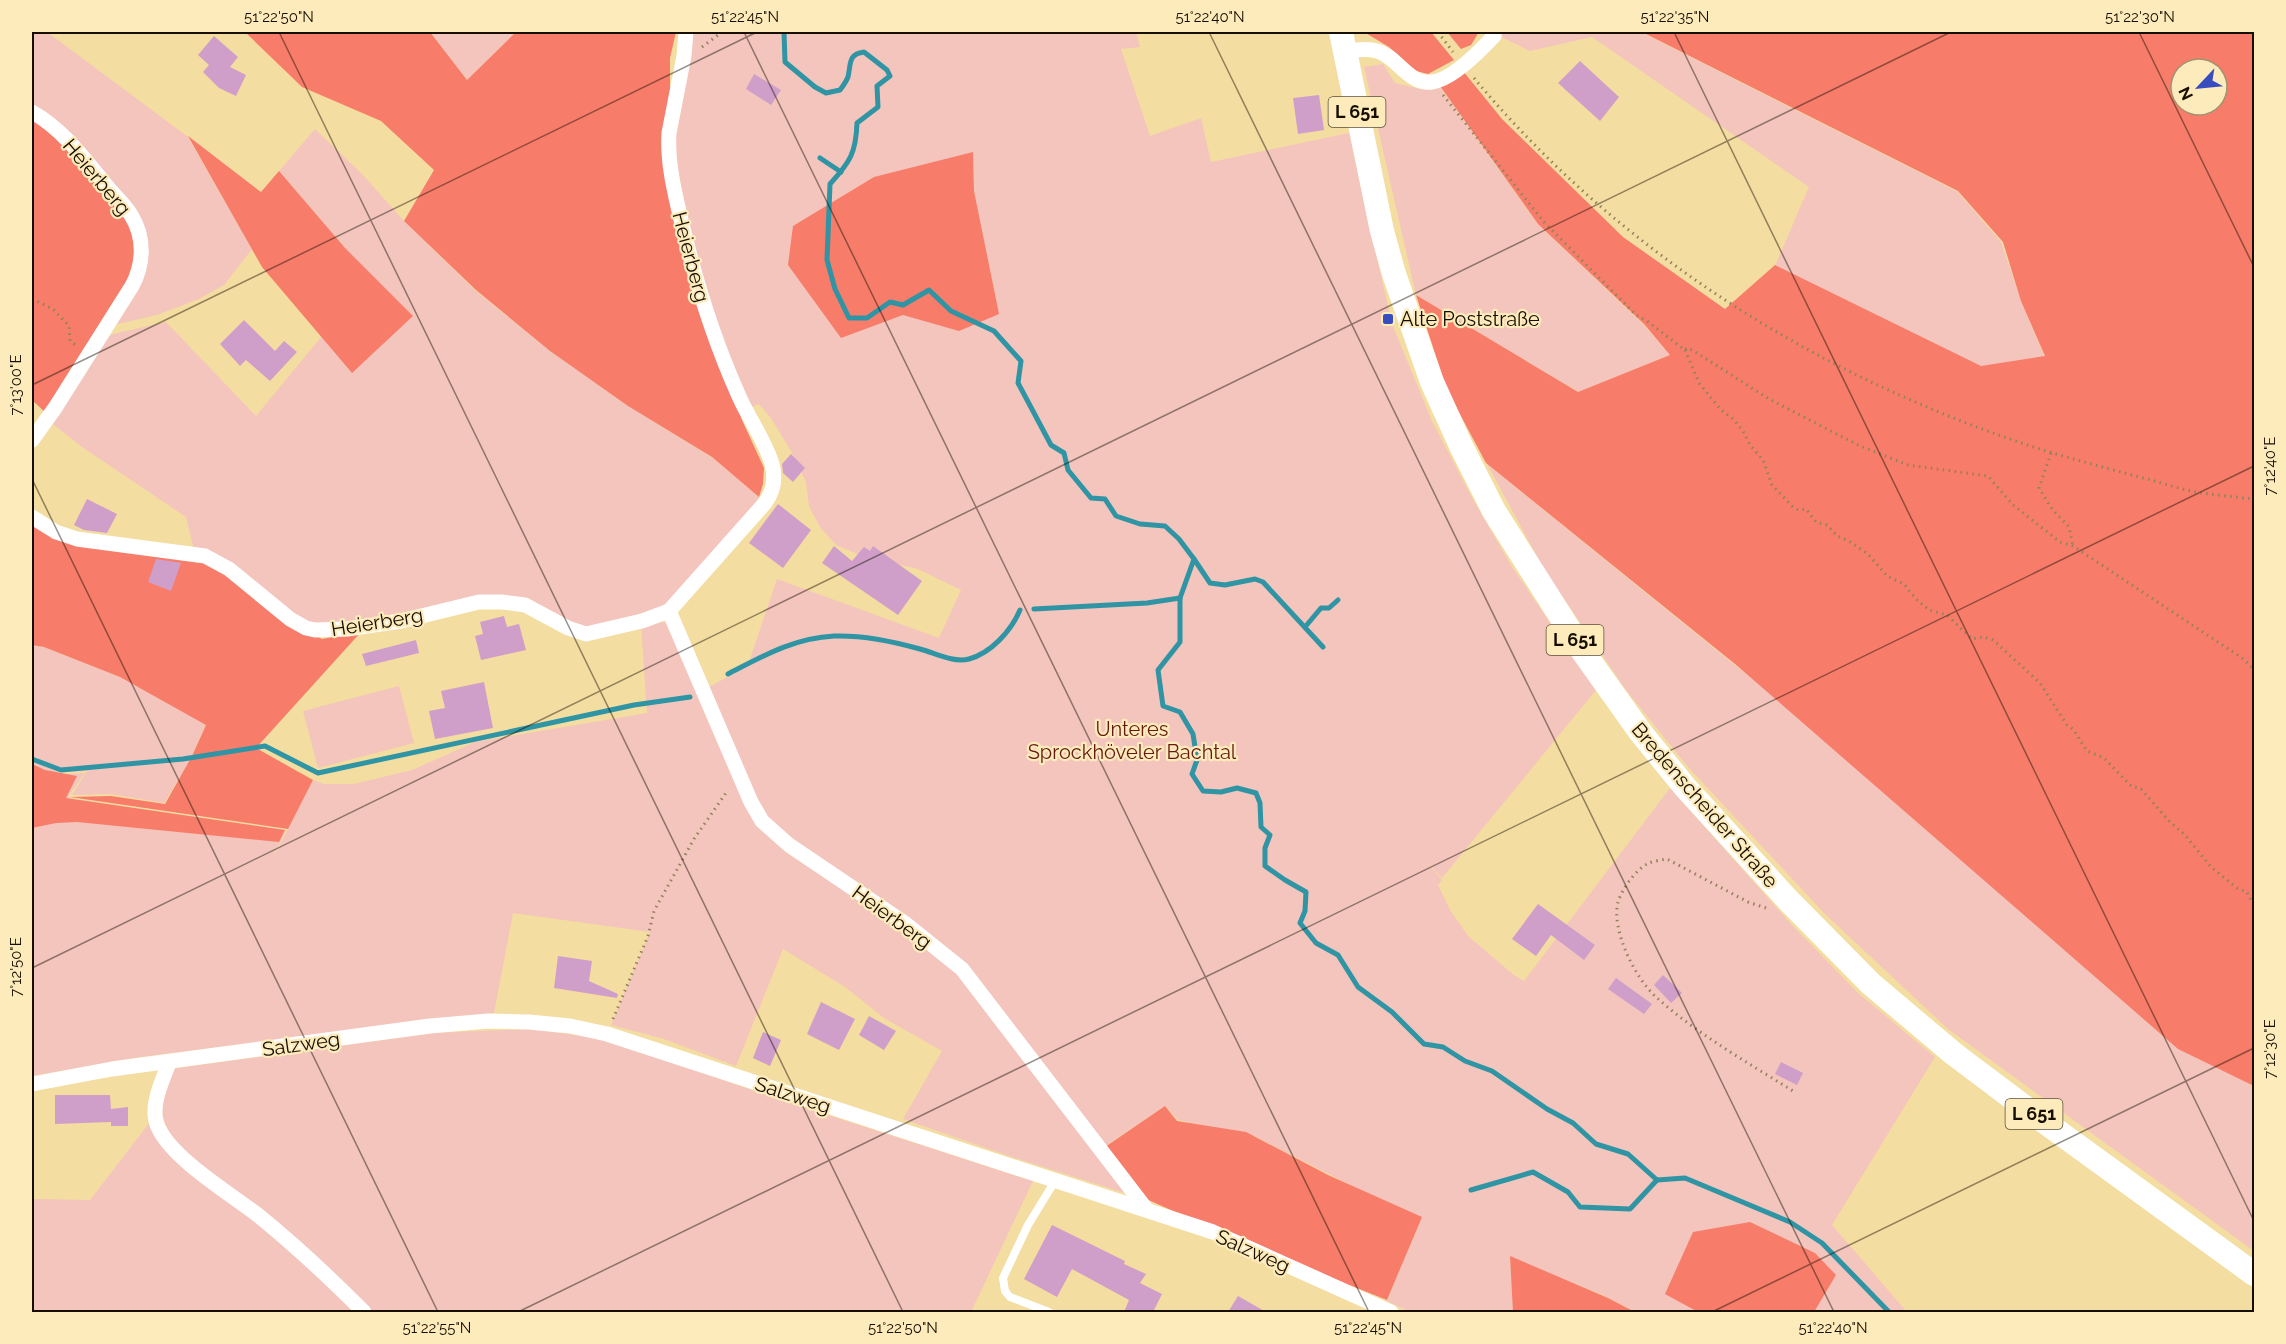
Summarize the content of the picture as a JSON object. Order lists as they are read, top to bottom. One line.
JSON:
{"streets":{"main road":["L 651","Bredenscheider Straße"],"street":["Heierberg","Salzweg"]},"crossings":[["Heierberg","Salzweg"]],"parks":["Unteres Sprockhöveler Bachtal"],"places":{"transit":["Alte Poststraße"]},"north":"bottom left","coordinates":["51°22'50\"N","51°22'45\"N","51°22'40\"N","51°22'35\"N","51°22'30\"N","7°13'00\"E","7°12'40\"E","7°12'50\"E","7°12'30\"E","51°22'55\"N"]}
